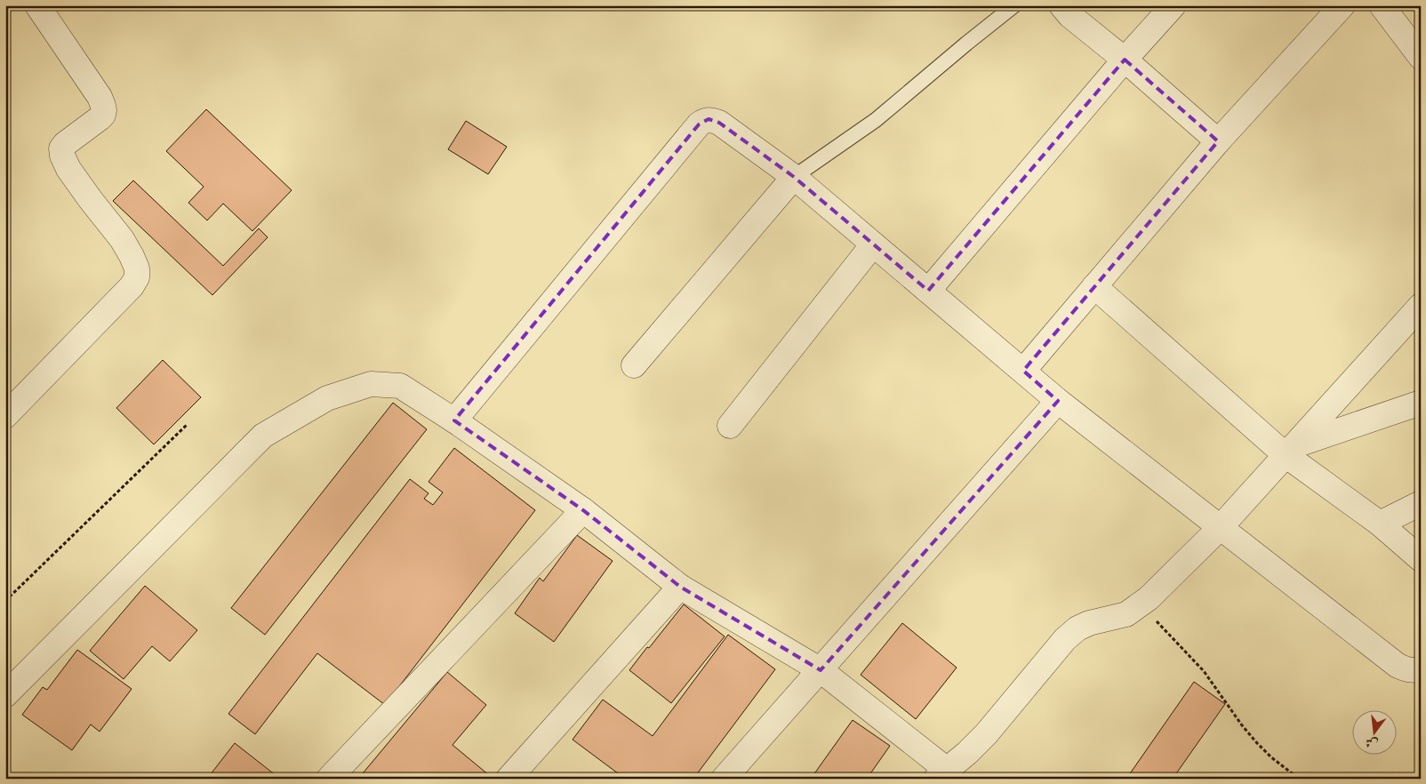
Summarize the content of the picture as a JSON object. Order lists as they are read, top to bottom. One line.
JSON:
{"north":"bottom"}
